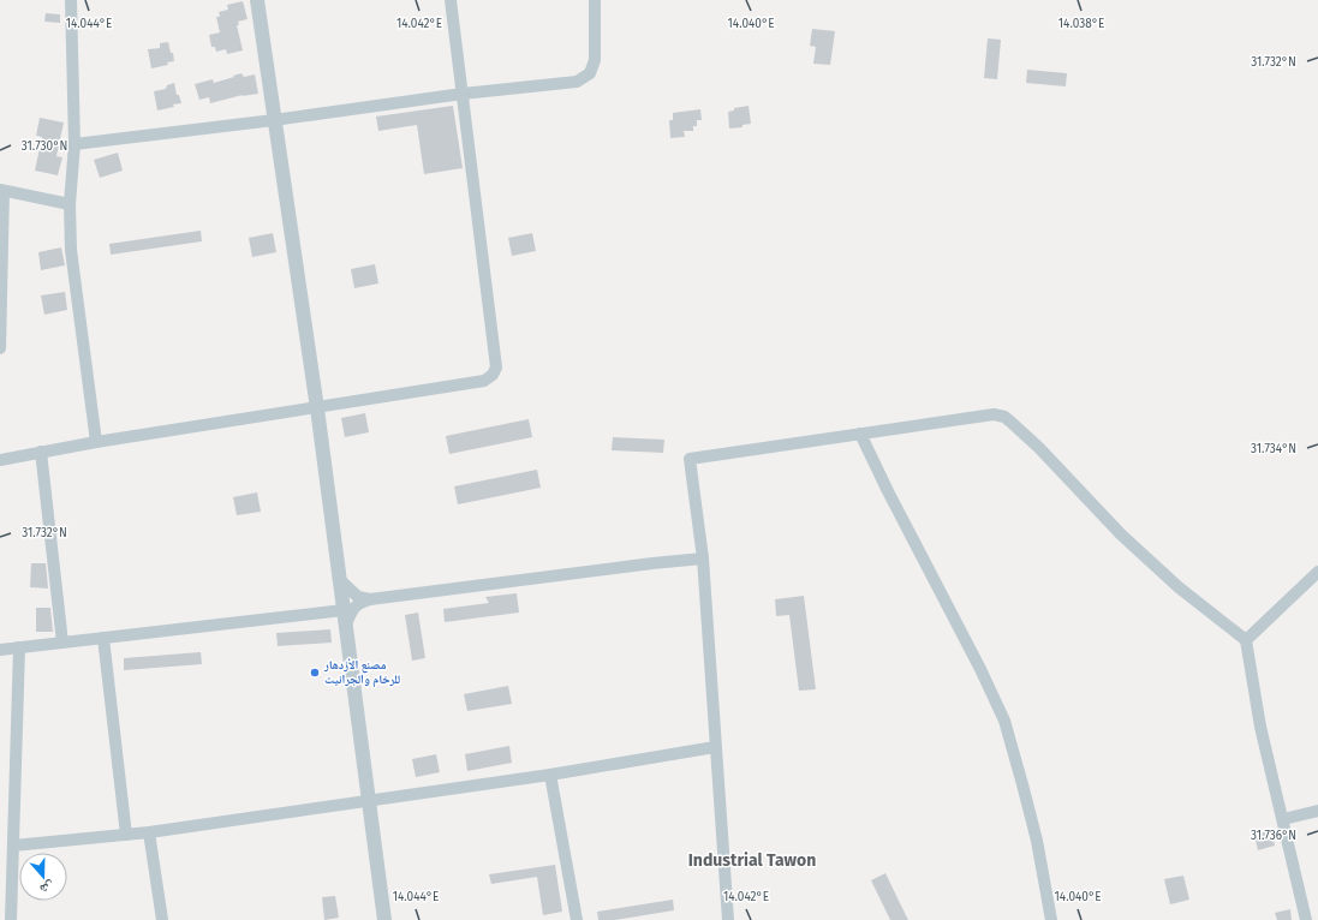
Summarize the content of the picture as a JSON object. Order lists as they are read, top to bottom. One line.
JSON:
{"districts":["Industrial Tawon"],"places":["مصنع الأزدهار للرخام والجرانيت"],"north":"bottom","coordinates":["14.038°E","14.044°E","14.042°E","14.040°E","31.732°N","31.730°N","31.734°N","31.736°N"]}
